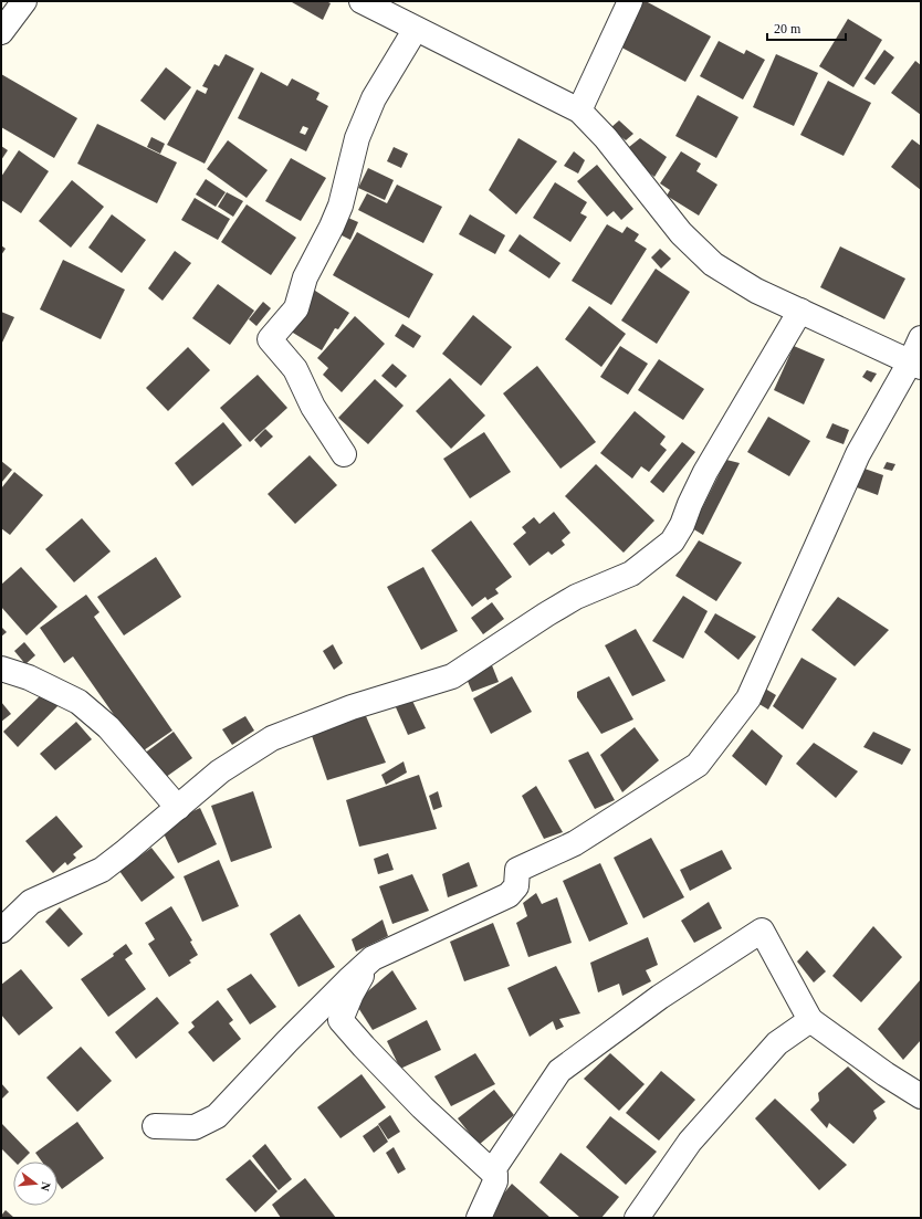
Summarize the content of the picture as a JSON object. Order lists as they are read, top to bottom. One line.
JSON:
{"scale_bar":"20 m","north":"right"}
